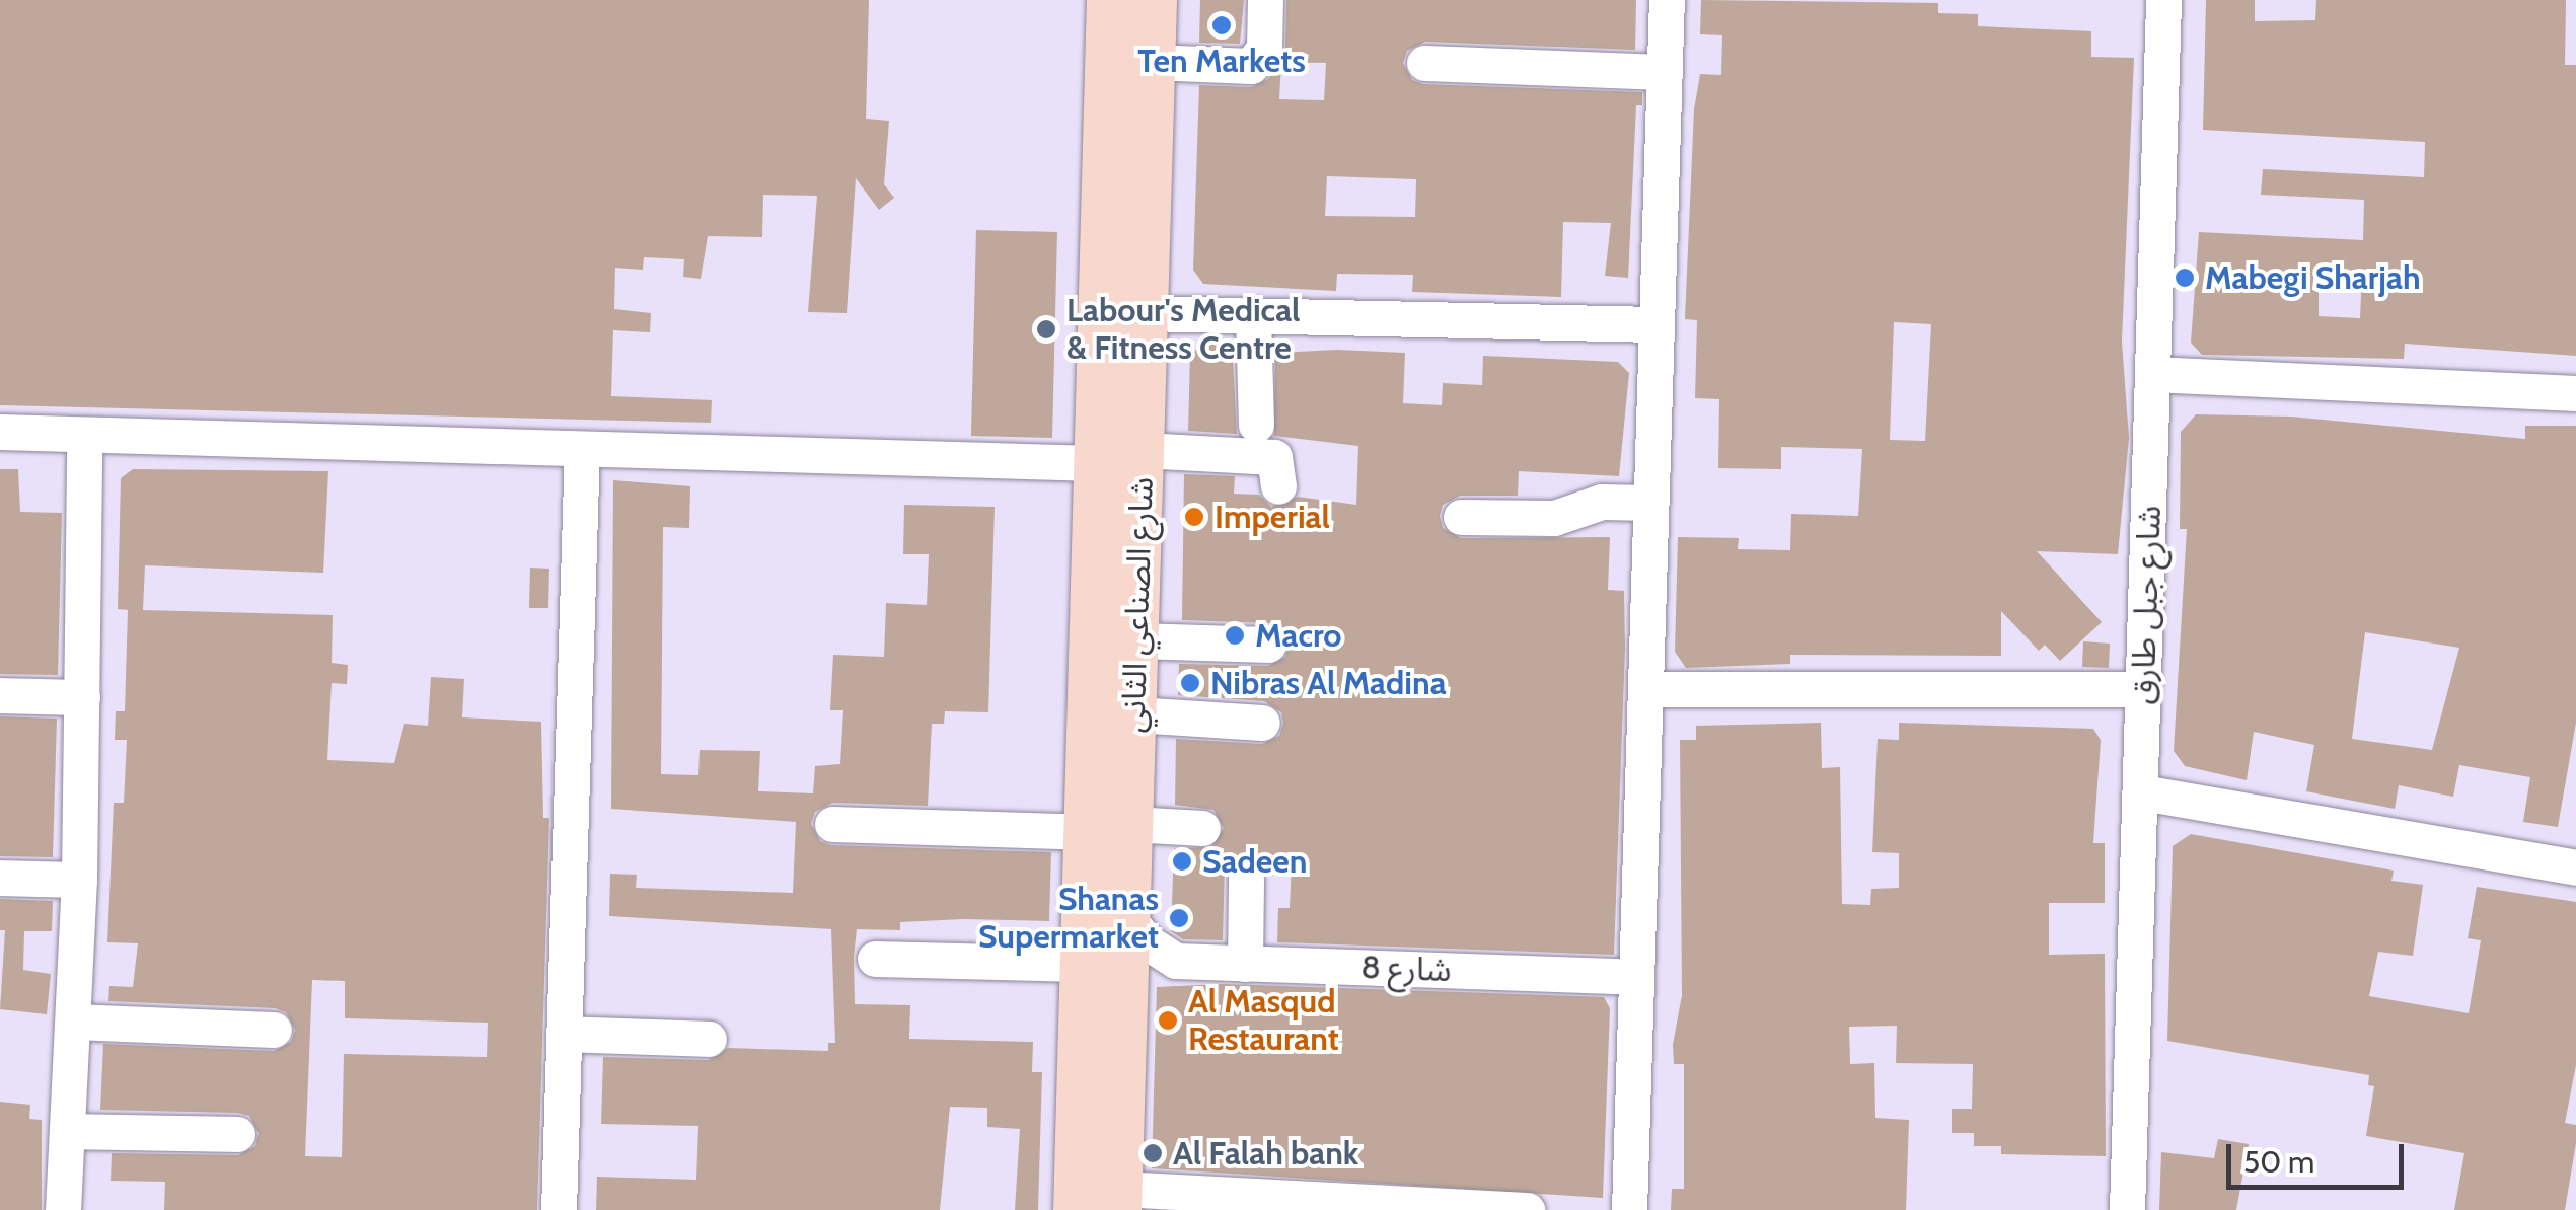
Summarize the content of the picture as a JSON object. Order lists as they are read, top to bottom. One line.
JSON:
{"streets":{"main road":["شارع الصناعي الثاني"],"street":["شارع جبل طارق","شارع 8"]},"places":["Ten Markets","Mabegi Sharjah","Labour's Medical & Fitness Centre","Imperial","Macro","Nibras Al Madina","Sadeen","Shanas Supermarket","Al Masqud Restaurant","Al Falah bank"],"scale_bar":"50 m"}
